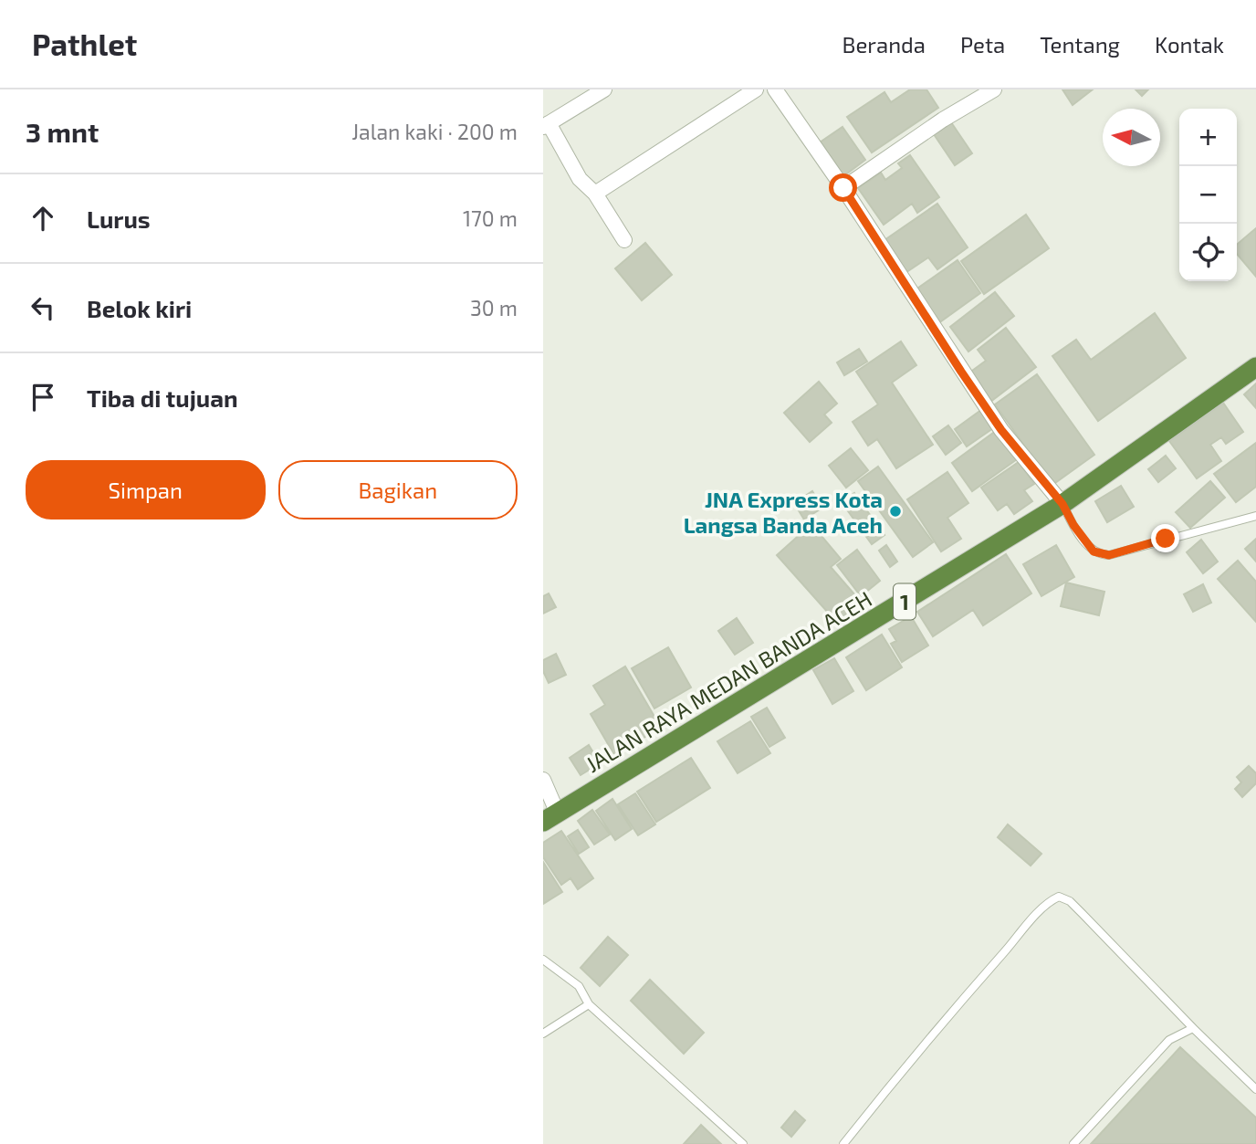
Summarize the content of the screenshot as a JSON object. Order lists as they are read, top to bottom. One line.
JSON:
{"streets":{"highway":["1","JALAN RAYA MEDAN BANDA ACEH"]},"places":["JNA Express Kota Langsa Banda Aceh"],"north":"left","page":{"header":"Pathlet","nav":["Beranda","Peta","Tentang","Kontak"],"heading":["3 mnt","Jalan kaki · 200 m"],"map_buttons":["+","−"],"list":[["Lurus","170 m"],["Belok kiri","30 m"],"Tiba di tujuan"],"buttons":["Simpan","Bagikan"]}}
